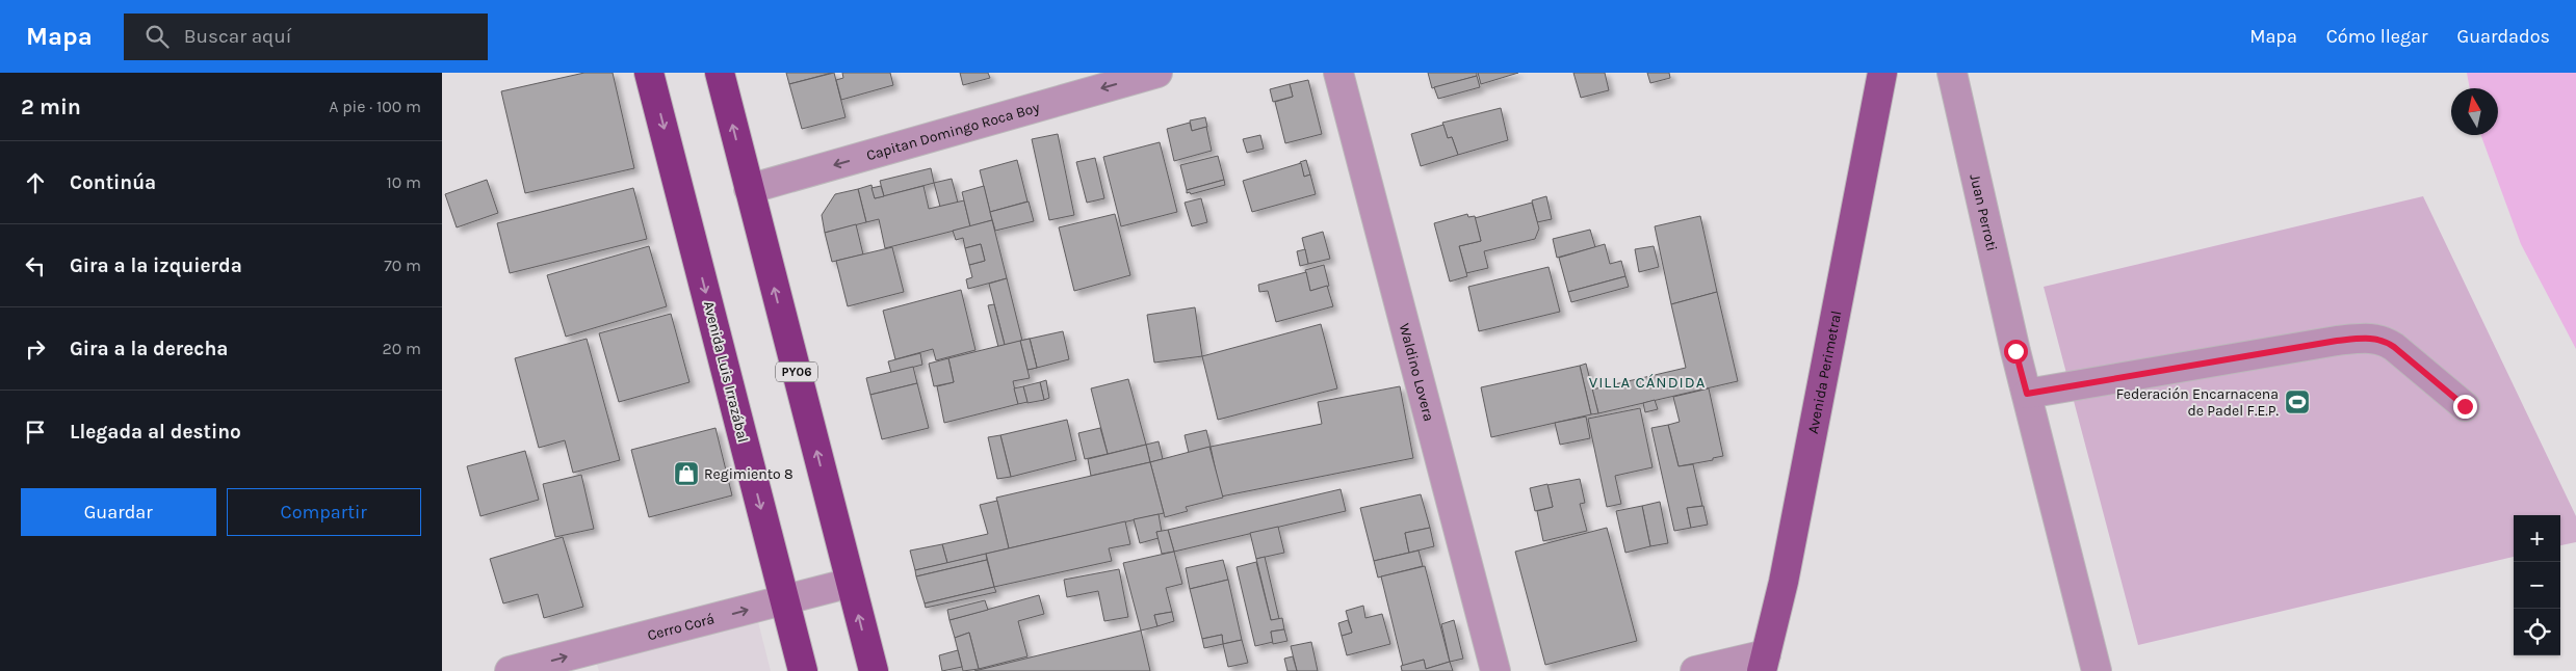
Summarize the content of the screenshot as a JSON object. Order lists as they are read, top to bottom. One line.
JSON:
{"streets":{"highway":["Avenida Luis Irrazábal","PY06"],"main road":["Avenida Perimetral"],"street":["Capitan Domingo Roca Boy","Juan Perroti","Waldino Lovera","Cerro Corá"]},"crossings":[["Capitan Domingo Roca Boy","PY06"],["Avenida Luis Irrazábal","Cerro Corá"],["PY06","Cerro Corá"]],"one_way":["Capitan Domingo Roca Boy","Cerro Corá"],"districts":["VILLA CÁNDIDA"],"places":{"sports":["Federación Encarnacena de Padel F.E.P."],"shop":["Regimiento 8"]},"north":"top","page":{"header":"Mapa","search":"Buscar aquí","nav":["Mapa","Cómo llegar","Guardados"],"heading":["2 min","A pie · 100 m"],"list":[["Continúa","10 m"],["Gira a la izquierda","70 m"],["Gira a la derecha","20 m"],"Llegada al destino"],"buttons":["Guardar","Compartir"],"map_buttons":["+","−"]}}
